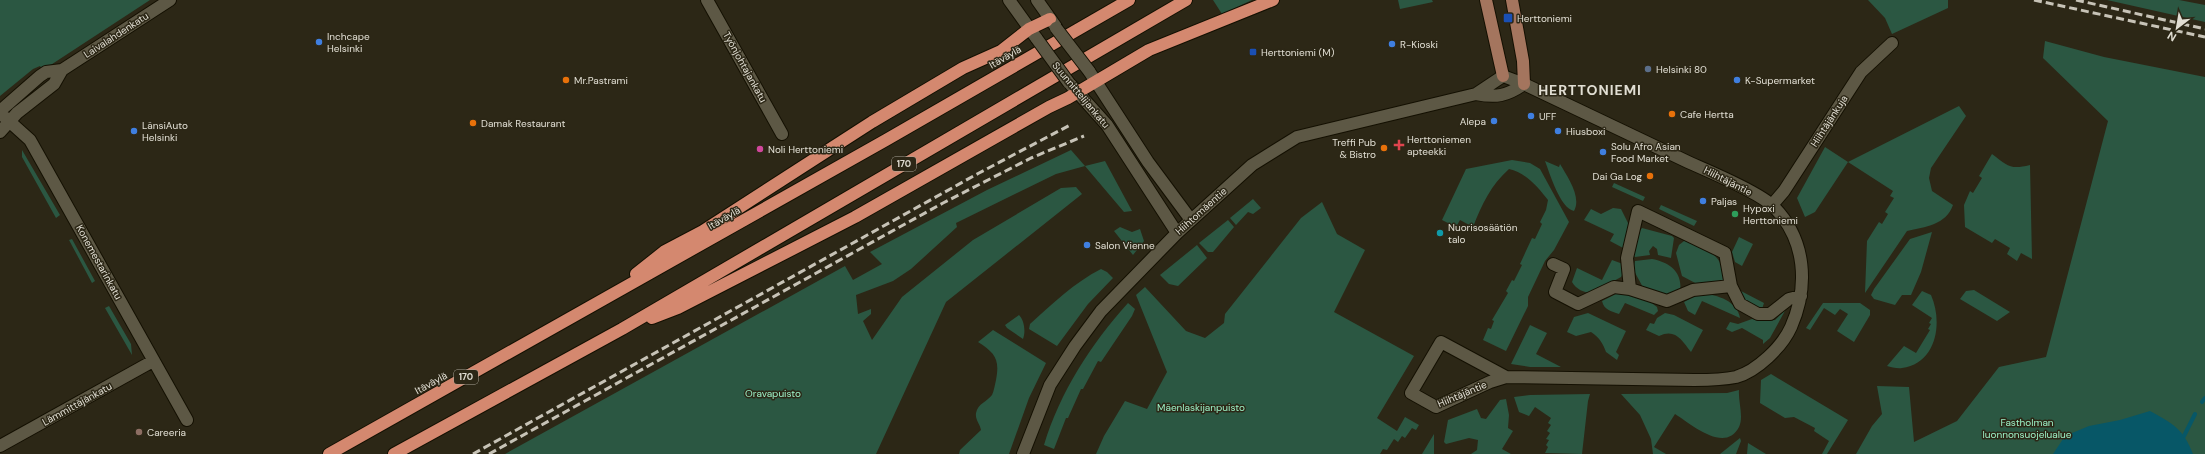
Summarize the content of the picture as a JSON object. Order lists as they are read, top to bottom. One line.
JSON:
{"streets":{"highway":["Itäväylä","170"],"street":["Laivalahdenkatu","Työnjohtajankatu","Suunnittelijankatu","Hiihtäjänkuja","Hiihtäjäntie","Hiihtomäentie","Konemestarinkatu","Lämmittäjänkatu"]},"crossings":[["Laivalahdenkatu","Konemestarinkatu"],["Suunnittelijankatu","Hiihtomäentie"],["Hiihtäjänkuja","Hiihtäjäntie"],["Hiihtäjäntie","Hiihtomäentie"],["Konemestarinkatu","Lämmittäjänkatu"]],"districts":["HERTTONIEMI"],"parks":["Oravapuisto","Mäenlaskijanpuisto","Fastholman luonnonsuojelualue"],"places":{"transit":["Herttoniemi","Herttoniemi (M)"],"other":["Inchcape Helsinki","R-Kioski","Helsinki 80","Mr.Pastrami","K-Supermarket","Cafe Hertta","UFF","Alepa","Damak Restaurant","LänsiAuto Helsinki","Hiusboxi","Treffi Pub & Bistro","Noli Herttoniemi","Solu Afro Asian Food Market","Dai Ga Log","Paljas","Hypoxi Herttoniemi","Nuorisosäätiön talo","Salon Vienne","Careeria"],"health":["Herttoniemen apteekki"]},"north":"bottom left"}
